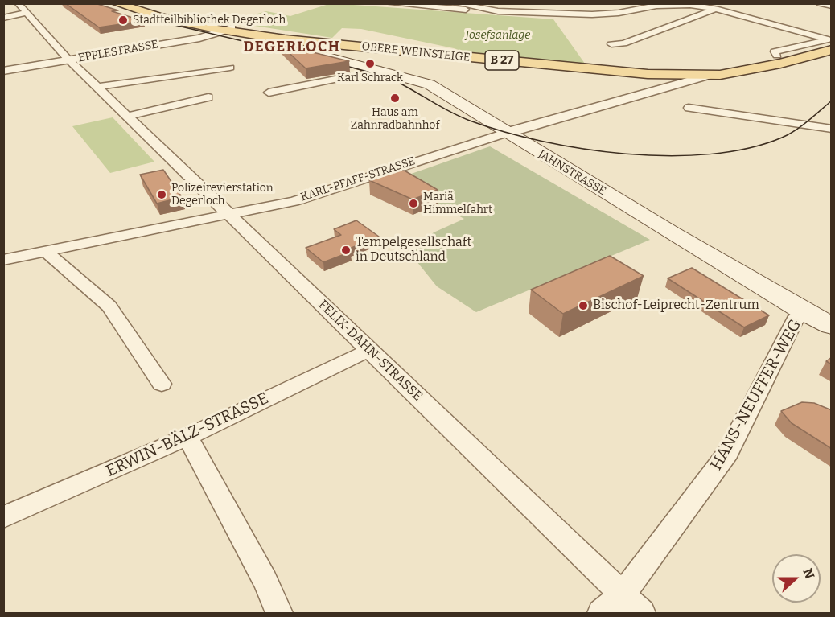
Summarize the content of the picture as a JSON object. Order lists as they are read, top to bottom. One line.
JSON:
{"streets":{"main road":["OBERE WEINSTEIGE","B 27","JAHNSTRASSE"],"street":["EPPLESTRASSE","KARL-PFAFF-STRASSE","FELIX-DAHN-STRASSE","HANS-NEUFFER-WEG","ERWIN-BÄLZ-STRASSE"]},"crossings":[["EPPLESTRASSE","B 27"],["EPPLESTRASSE","FELIX-DAHN-STRASSE"],["OBERE WEINSTEIGE","B 27"],["OBERE WEINSTEIGE","KARL-PFAFF-STRASSE"],["B 27","JAHNSTRASSE"],["JAHNSTRASSE","KARL-PFAFF-STRASSE"],["JAHNSTRASSE","HANS-NEUFFER-WEG"],["KARL-PFAFF-STRASSE","FELIX-DAHN-STRASSE"],["FELIX-DAHN-STRASSE","HANS-NEUFFER-WEG"],["FELIX-DAHN-STRASSE","ERWIN-BÄLZ-STRASSE"]],"districts":["DEGERLOCH"],"parks":["Josefsanlage"],"places":["Stadtteilbibliothek Degerloch","Karl Schrack","Haus am Zahnradbahnhof","Polizeirevierstation Degerloch","Mariä Himmelfahrt","Tempelgesellschaft in Deutschland","Bischof-Leiprecht-Zentrum"],"north":"right"}
